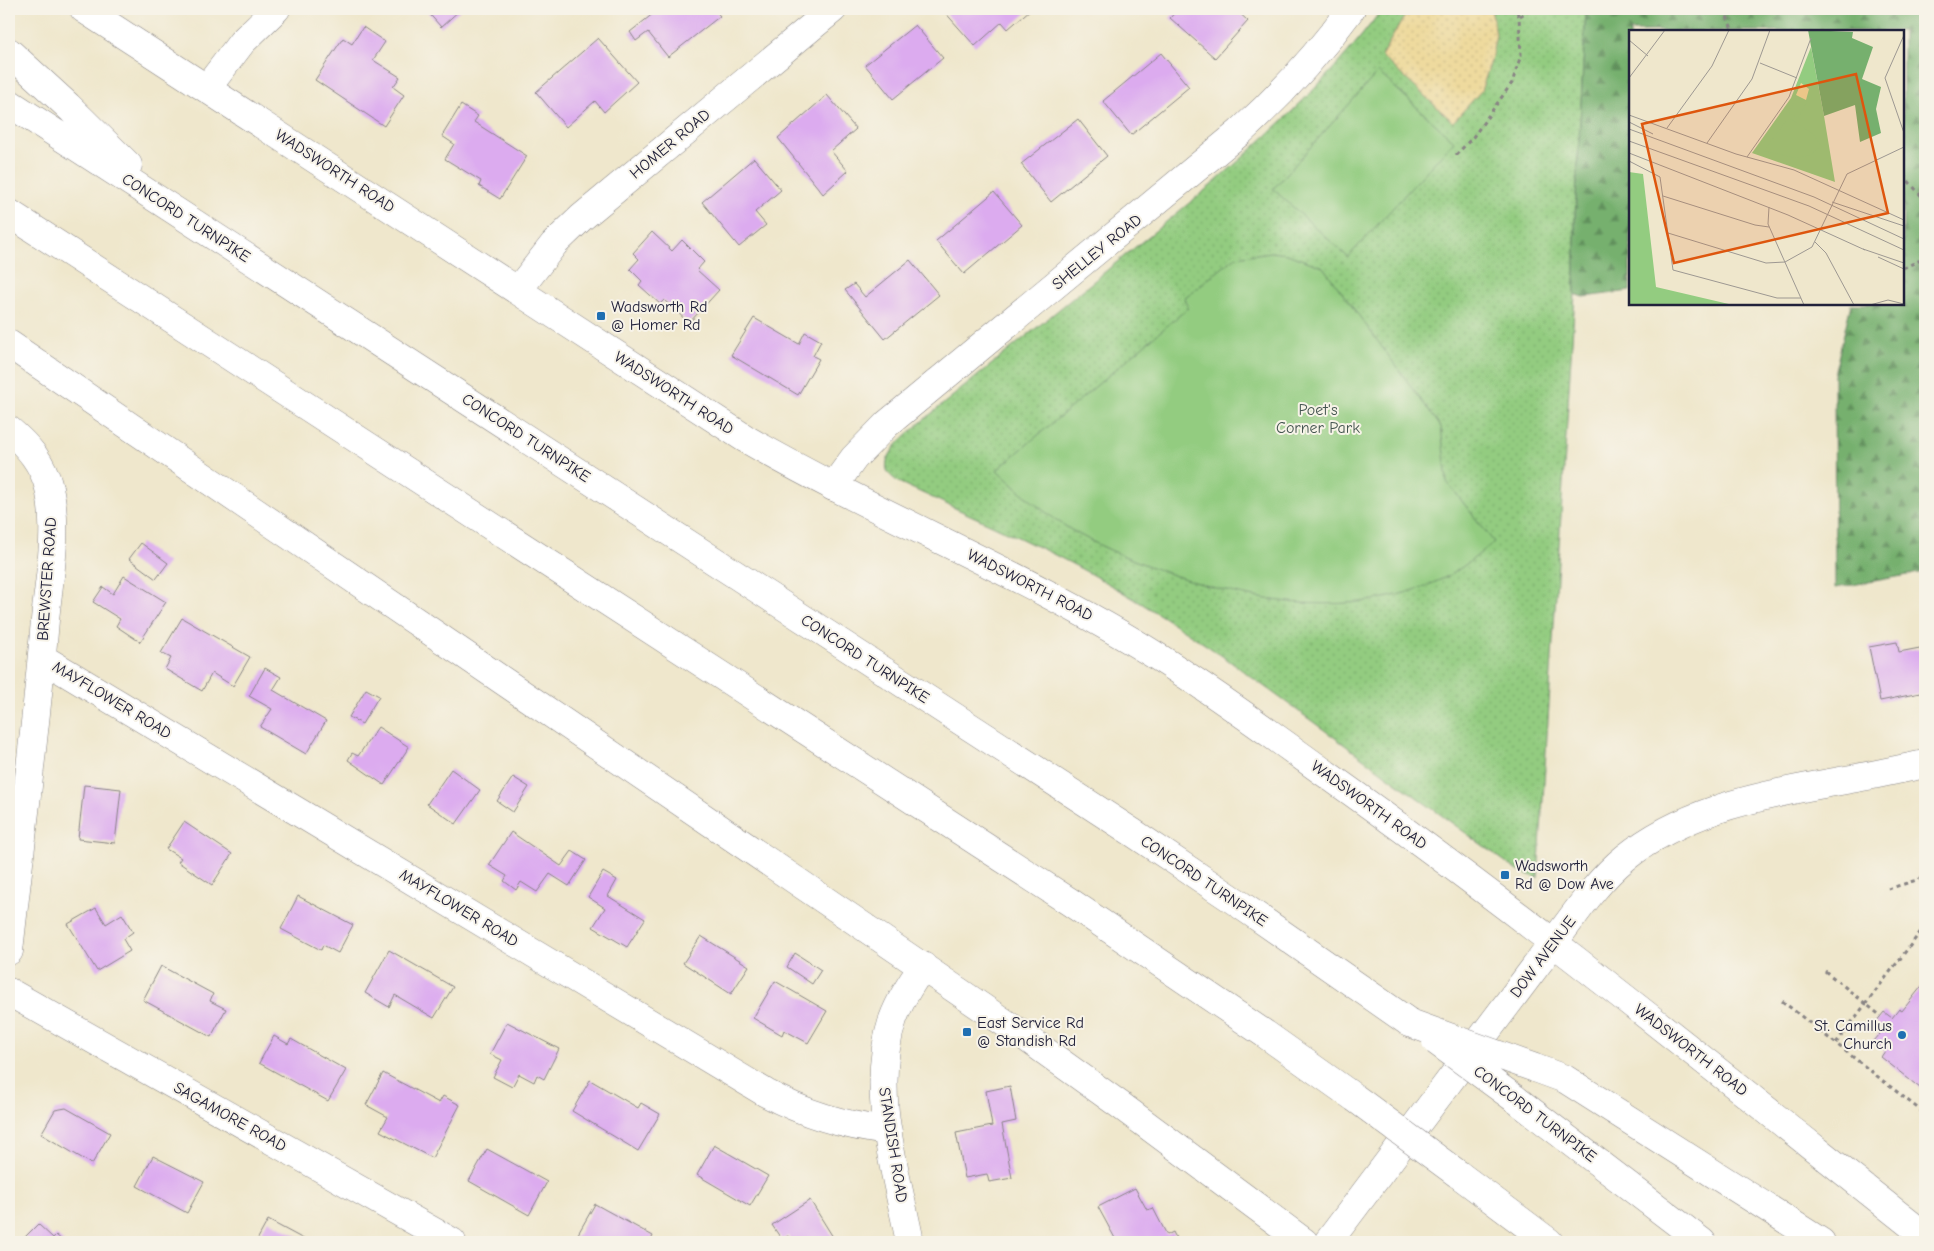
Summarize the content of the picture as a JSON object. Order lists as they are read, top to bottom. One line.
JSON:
{"streets":{"main road":["HOMER ROAD","WADSWORTH ROAD","CONCORD TURNPIKE","SHELLEY ROAD","BREWSTER ROAD","MAYFLOWER ROAD","DOW AVENUE","SAGAMORE ROAD","STANDISH ROAD"]},"crossings":[["HOMER ROAD","WADSWORTH ROAD"],["WADSWORTH ROAD","SHELLEY ROAD"],["WADSWORTH ROAD","DOW AVENUE"],["BREWSTER ROAD","MAYFLOWER ROAD"],["MAYFLOWER ROAD","STANDISH ROAD"]],"parks":["Poet's Corner Park"],"places":{"transit":["Wadsworth Rd @ Homer Rd","Wadsworth Rd @ Dow Ave","East Service Rd @ Standish Rd"],"other":["St. Camillus Church"]}}
